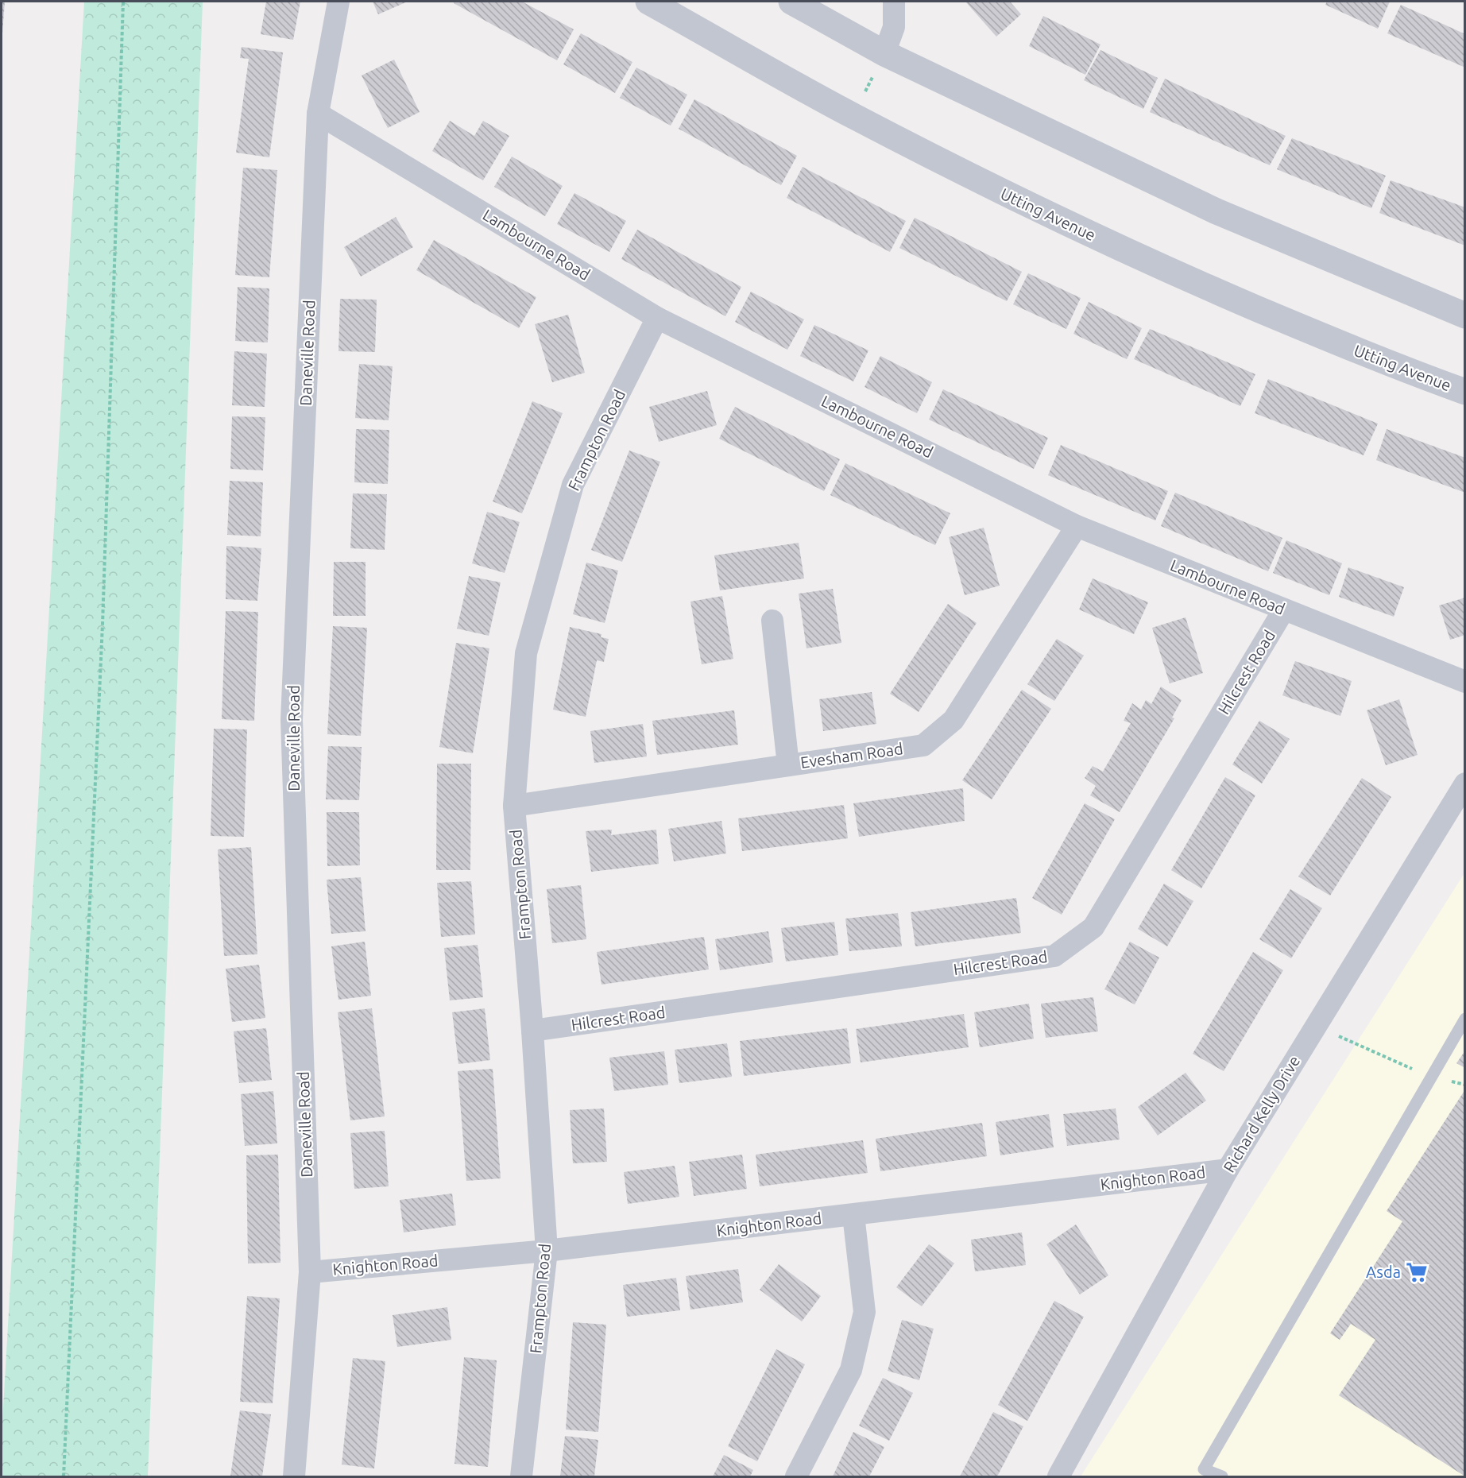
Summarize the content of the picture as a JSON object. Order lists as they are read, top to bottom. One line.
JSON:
{"streets":{"street":["Utting Avenue","Lambourne Road","Daneville Road","Frampton Road","Hilcrest Road","Evesham Road","Richard Kelly Drive","Knighton Road"]},"crossings":[["Lambourne Road","Daneville Road"],["Lambourne Road","Frampton Road"],["Lambourne Road","Hilcrest Road"],["Lambourne Road","Evesham Road"],["Daneville Road","Knighton Road"],["Frampton Road","Hilcrest Road"],["Frampton Road","Evesham Road"],["Frampton Road","Knighton Road"],["Richard Kelly Drive","Knighton Road"]],"places":{"supermarket":["Asda"]}}
